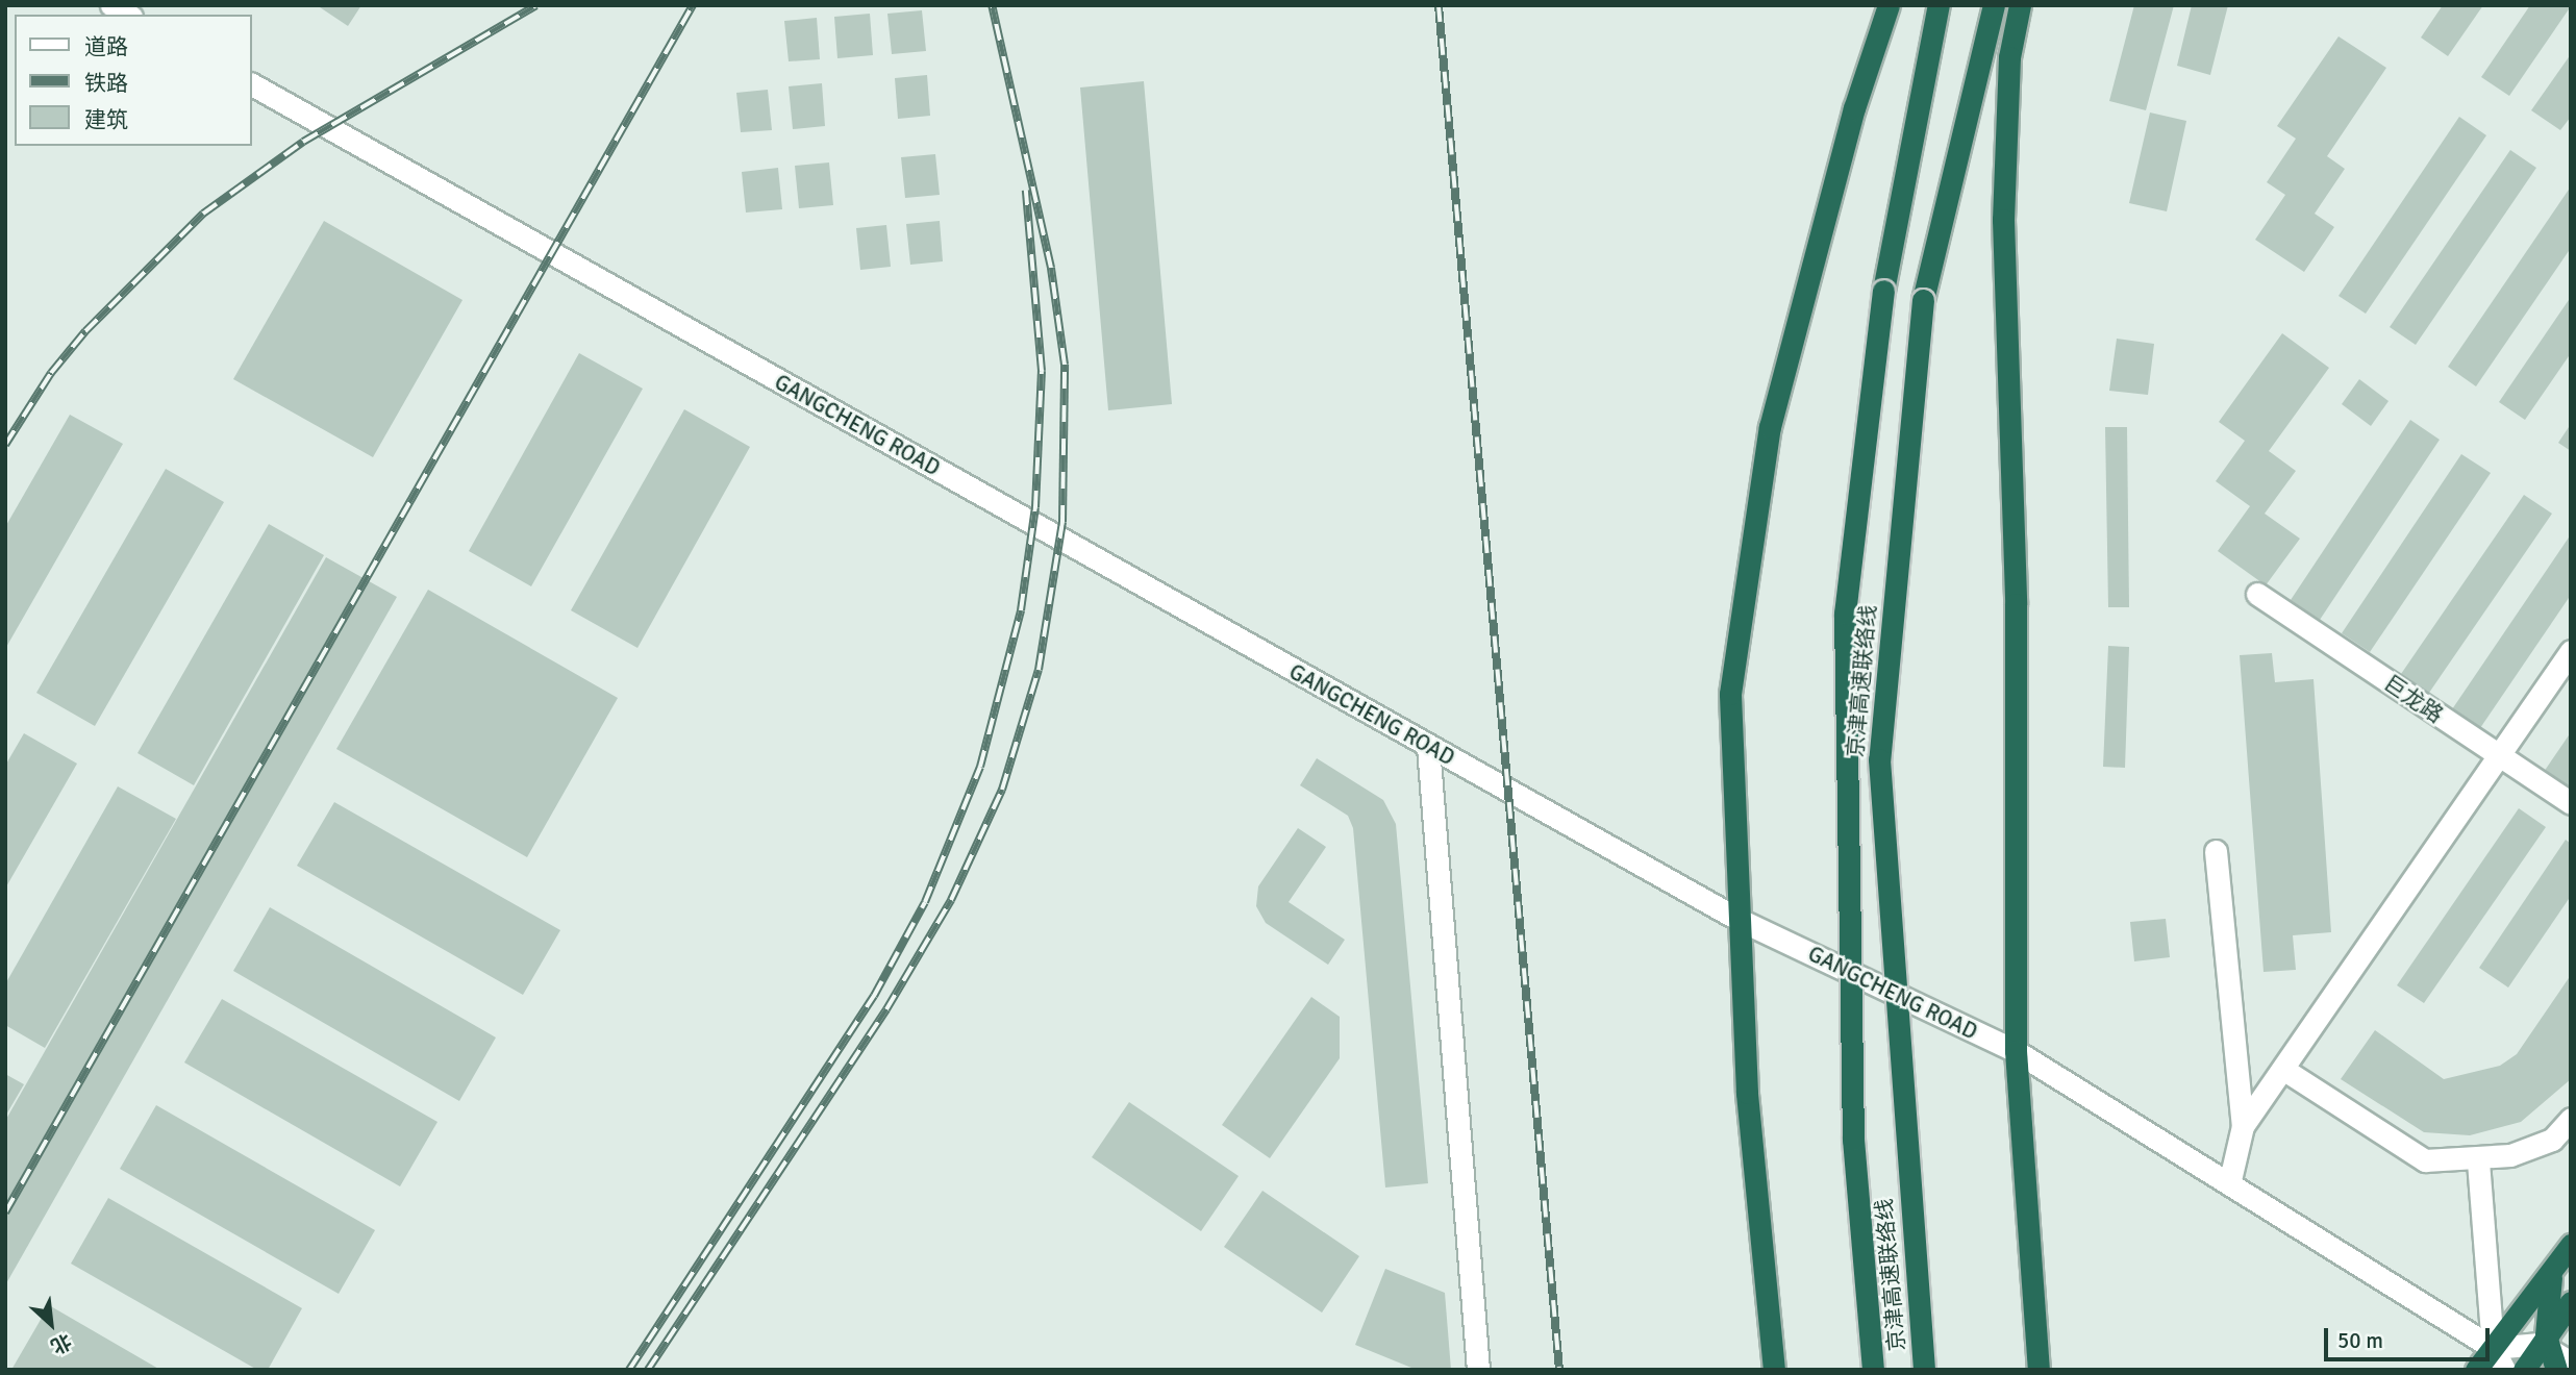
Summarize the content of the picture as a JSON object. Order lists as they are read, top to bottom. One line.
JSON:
{"streets":{"highway":["京津高速联络线"],"street":["GANGCHENG ROAD","巨龙路"]},"legend":["道路","铁路","建筑"],"scale_bar":"50 m","north":"bottom right"}
